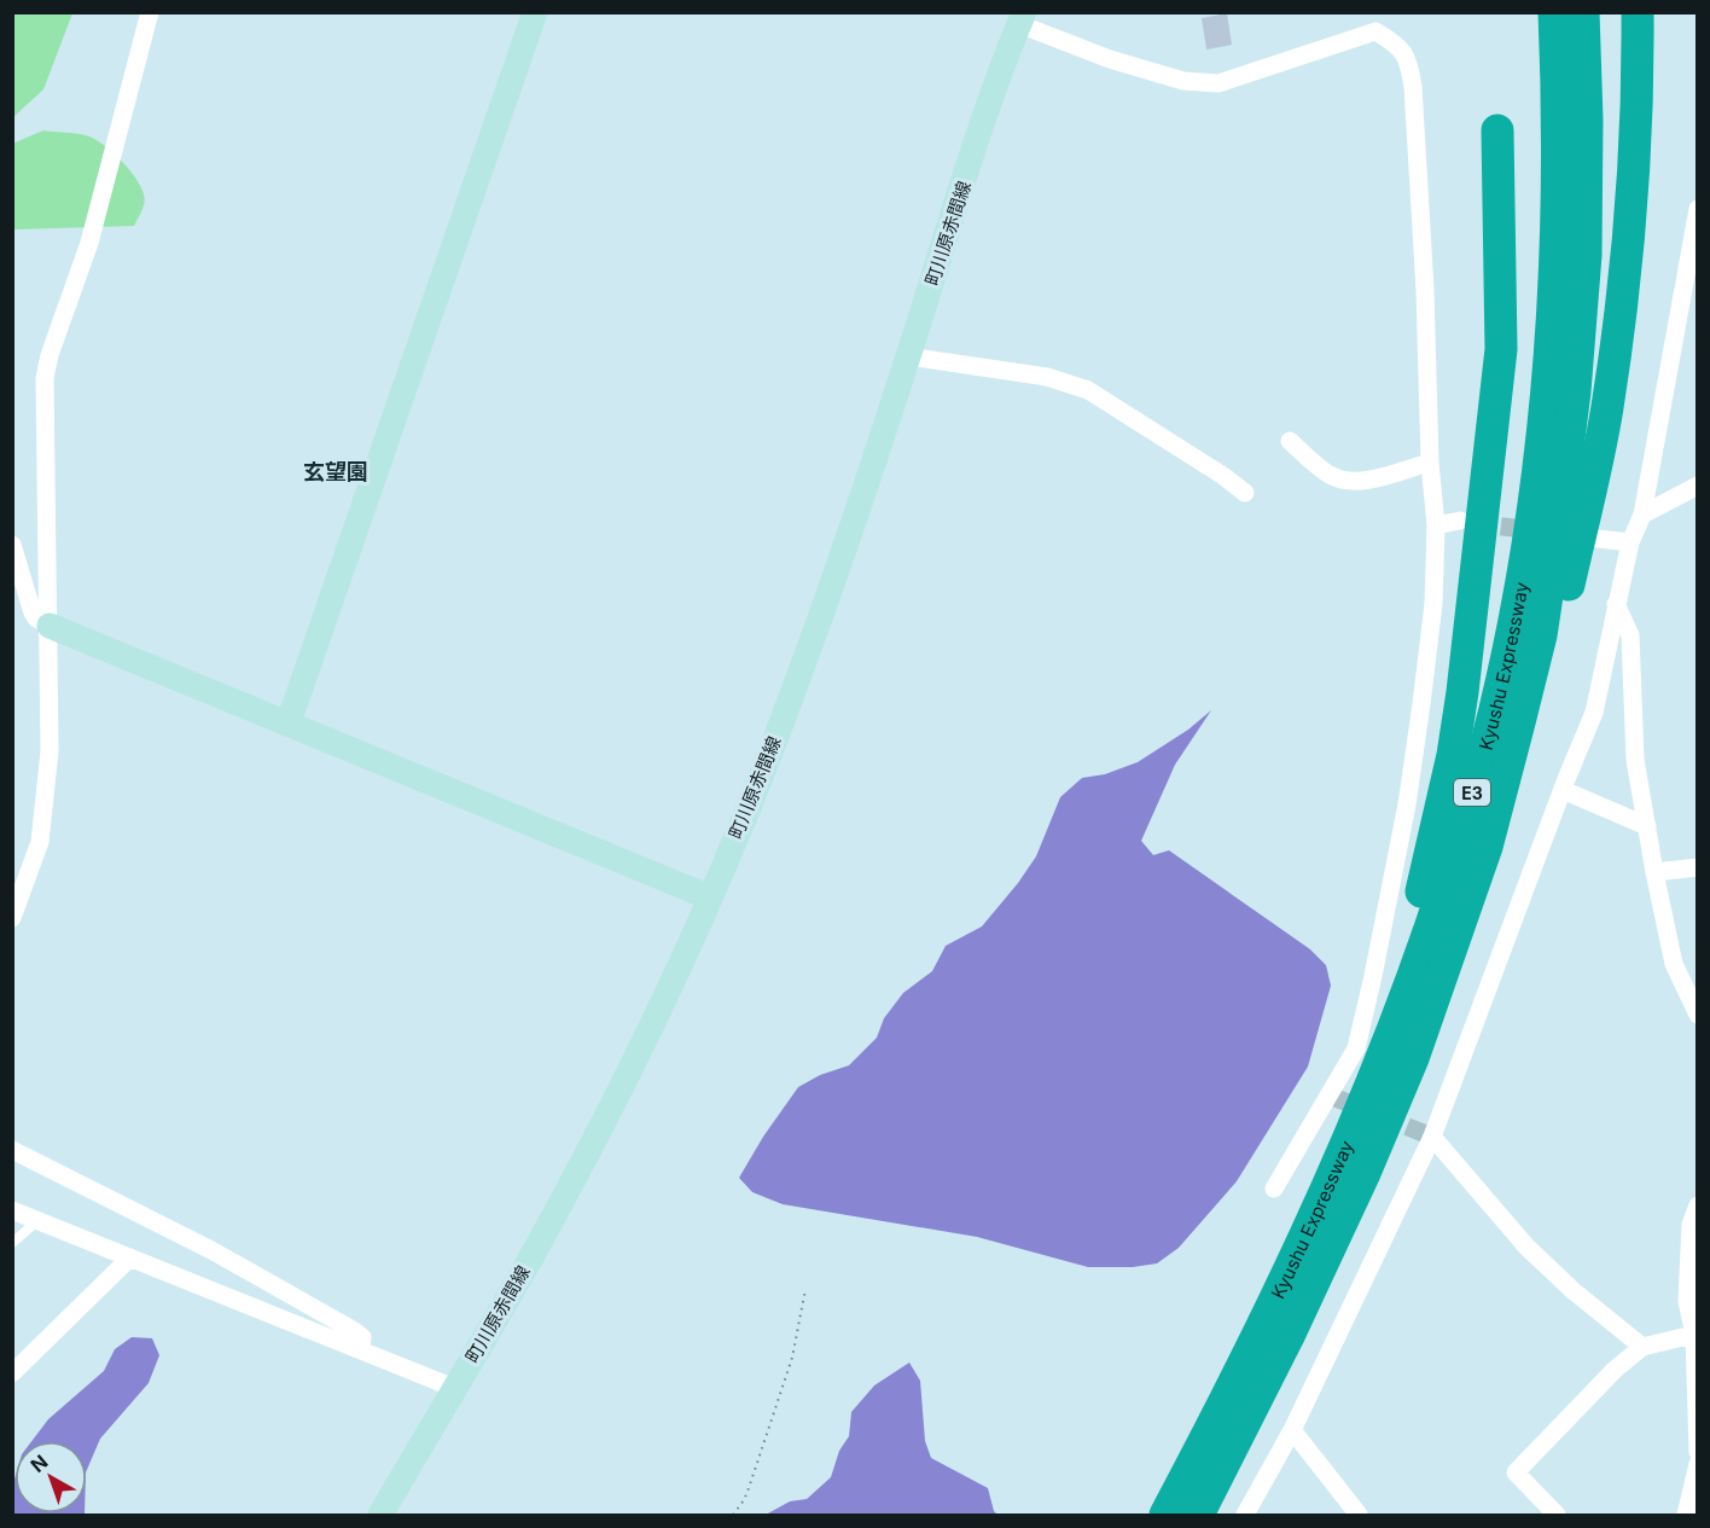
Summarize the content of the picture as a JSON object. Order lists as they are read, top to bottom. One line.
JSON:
{"streets":{"highway":["Kyushu Expressway","E3"],"main road":["町川原赤間線"]},"districts":["玄望園"],"north":"top left"}
